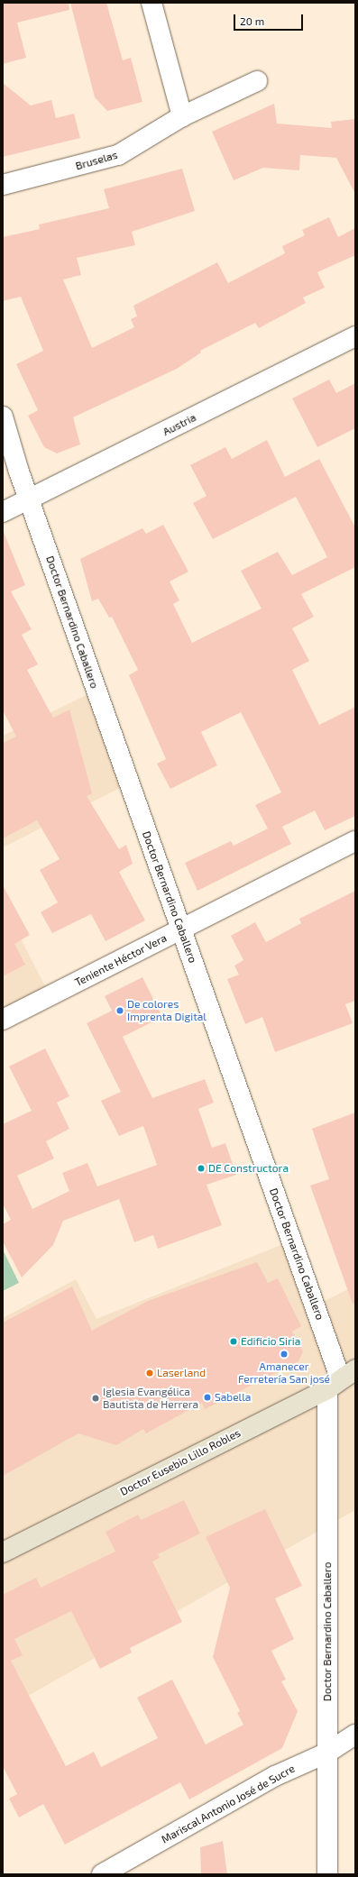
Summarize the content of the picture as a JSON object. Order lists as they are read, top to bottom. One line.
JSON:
{"streets":{"main road":["Doctor Eusebio Lillo Robles"],"street":["Bruselas","Austria","Doctor Bernardino Caballero","Teniente Héctor Vera","Mariscal Antonio José de Sucre"]},"crossings":[["Austria","Doctor Bernardino Caballero"],["Doctor Bernardino Caballero","Teniente Héctor Vera"],["Doctor Bernardino Caballero","Doctor Eusebio Lillo Robles"],["Doctor Bernardino Caballero","Mariscal Antonio José de Sucre"]],"places":["De colores Imprenta Digital","DE Constructora","Edificio Siria","Amanecer Ferretería San josé","Laserland","Sabella","Iglesia Evangélica Bautista de Herrera"],"scale_bar":"20 m"}
